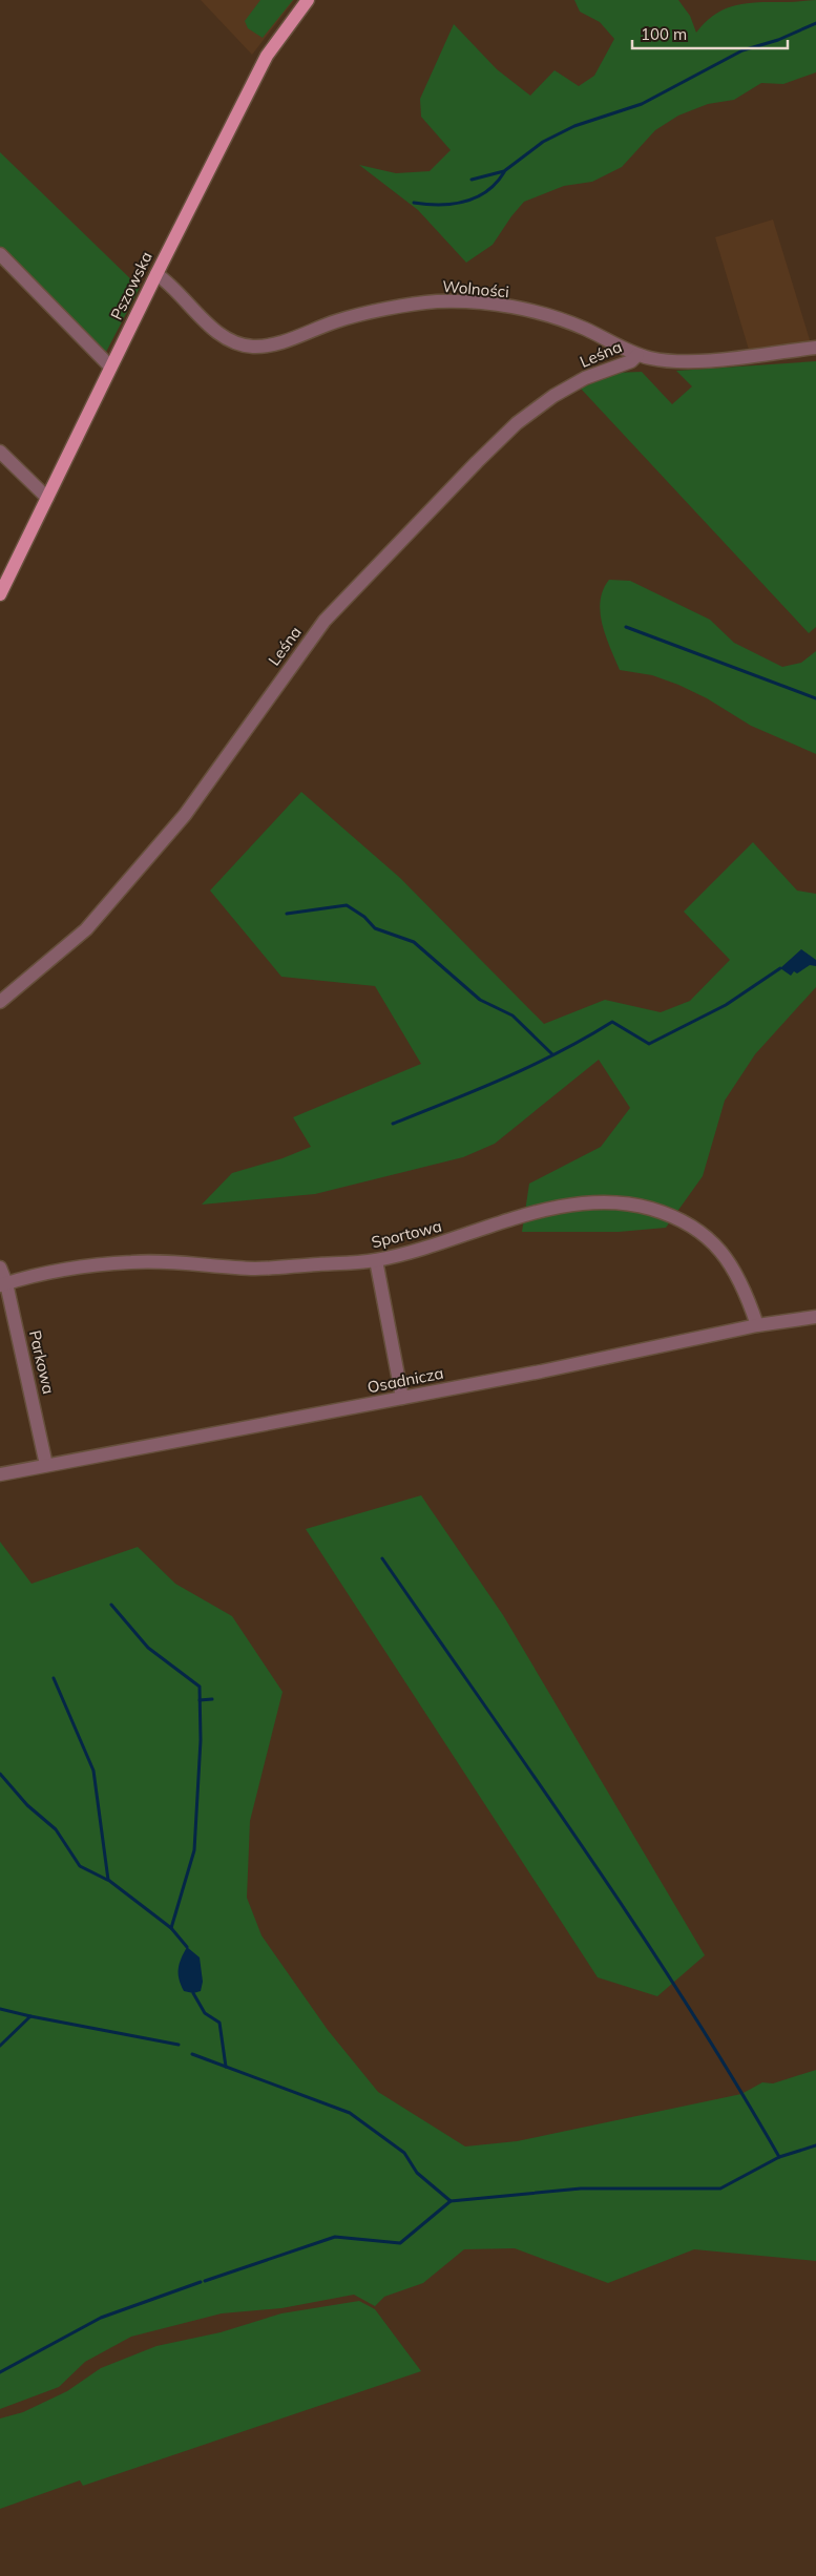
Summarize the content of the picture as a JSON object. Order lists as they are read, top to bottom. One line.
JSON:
{"streets":{"main road":["Pszowska"],"street":["Wolności","Leśna","Sportowa","Parkowa","Osadnicza"]},"crossings":[["Pszowska","Wolności"],["Wolności","Leśna"],["Sportowa","Parkowa"],["Sportowa","Osadnicza"],["Parkowa","Osadnicza"]],"scale_bar":"100 m"}
